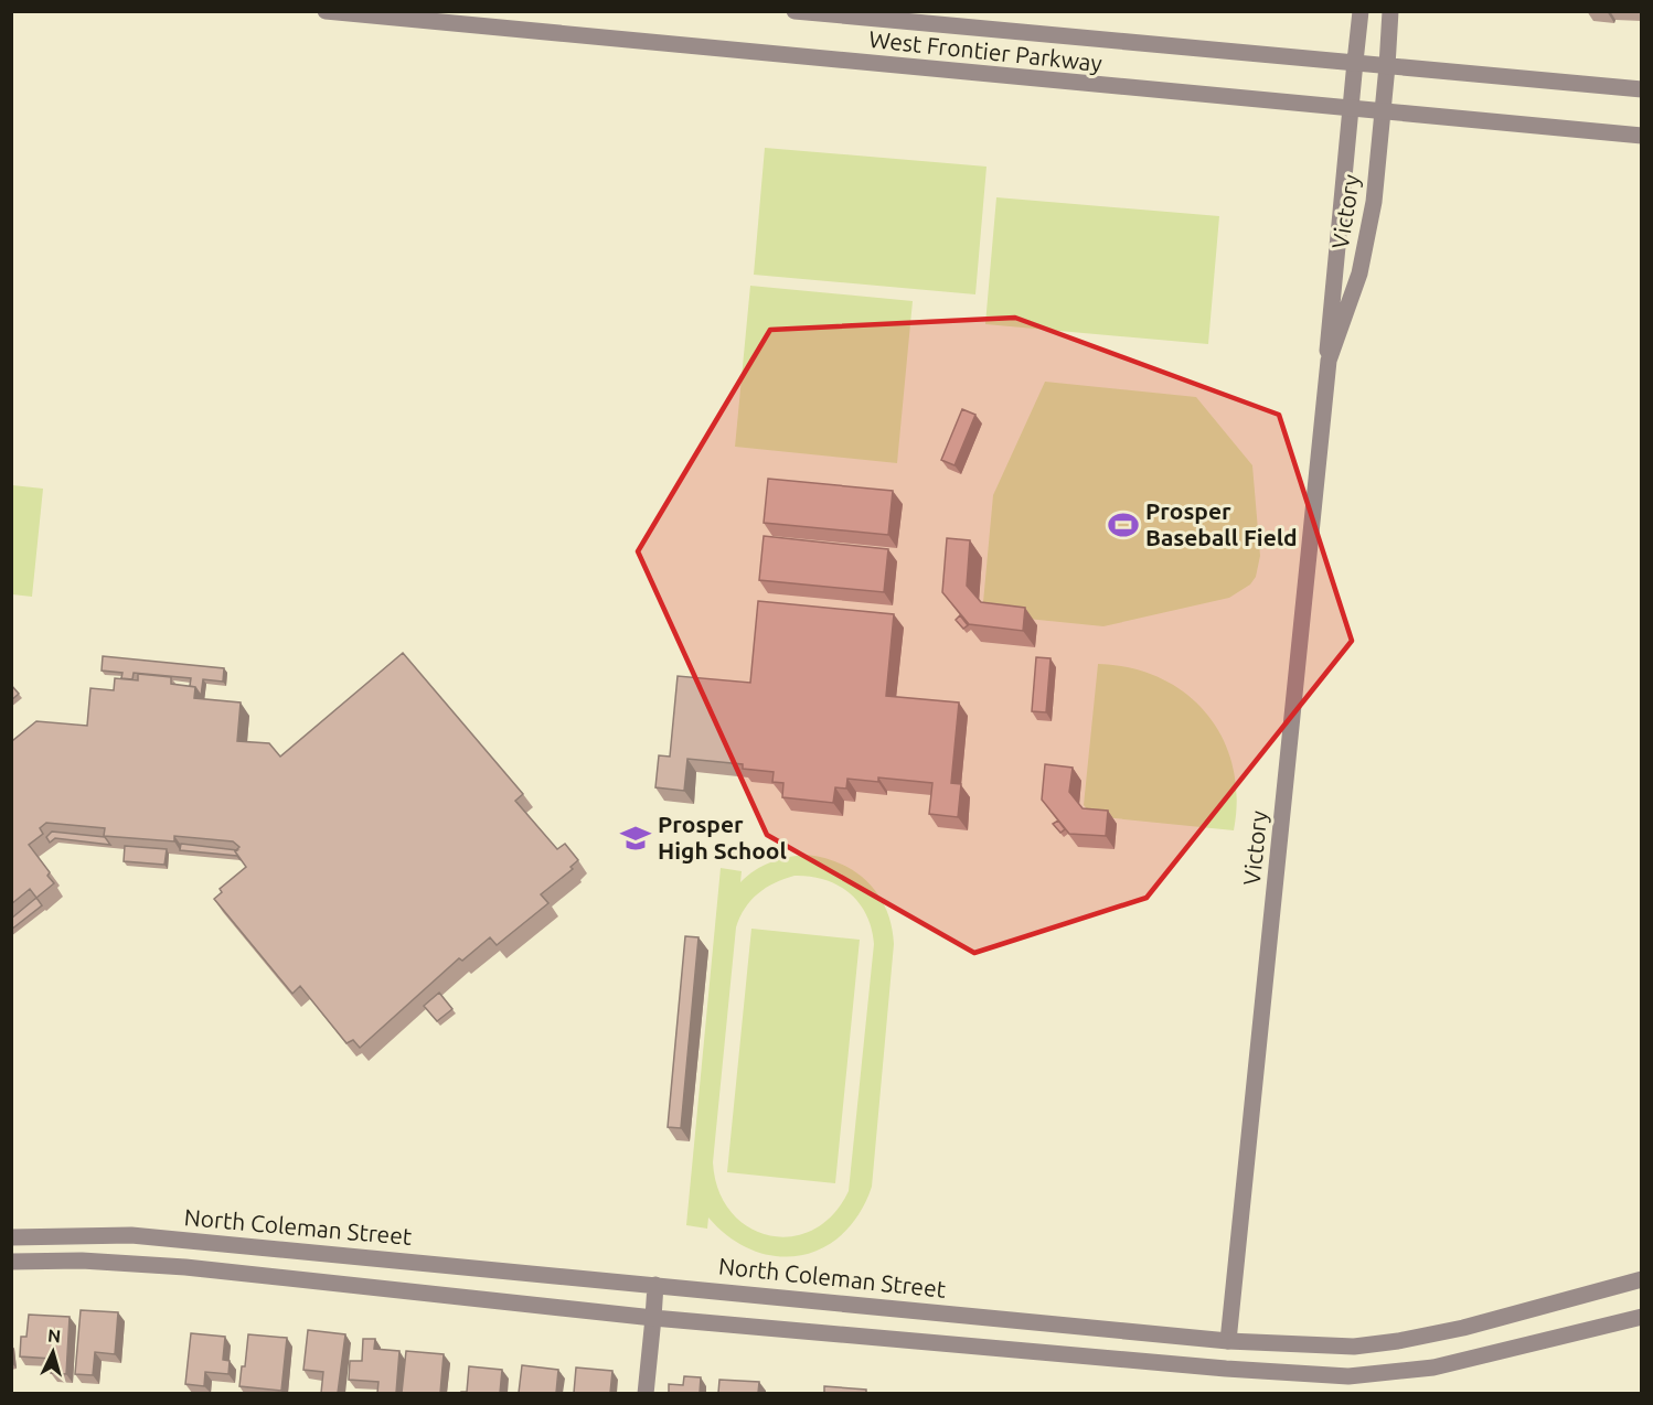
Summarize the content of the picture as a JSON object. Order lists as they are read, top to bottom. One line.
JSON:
{"streets":{"street":["West Frontier Parkway","Victory","North Coleman Street"]},"crossings":[["West Frontier Parkway","Victory"],["Victory","North Coleman Street"]],"places":{"sports":["Prosper Baseball Field"],"school or university":["Prosper High School"]},"north":"top"}
